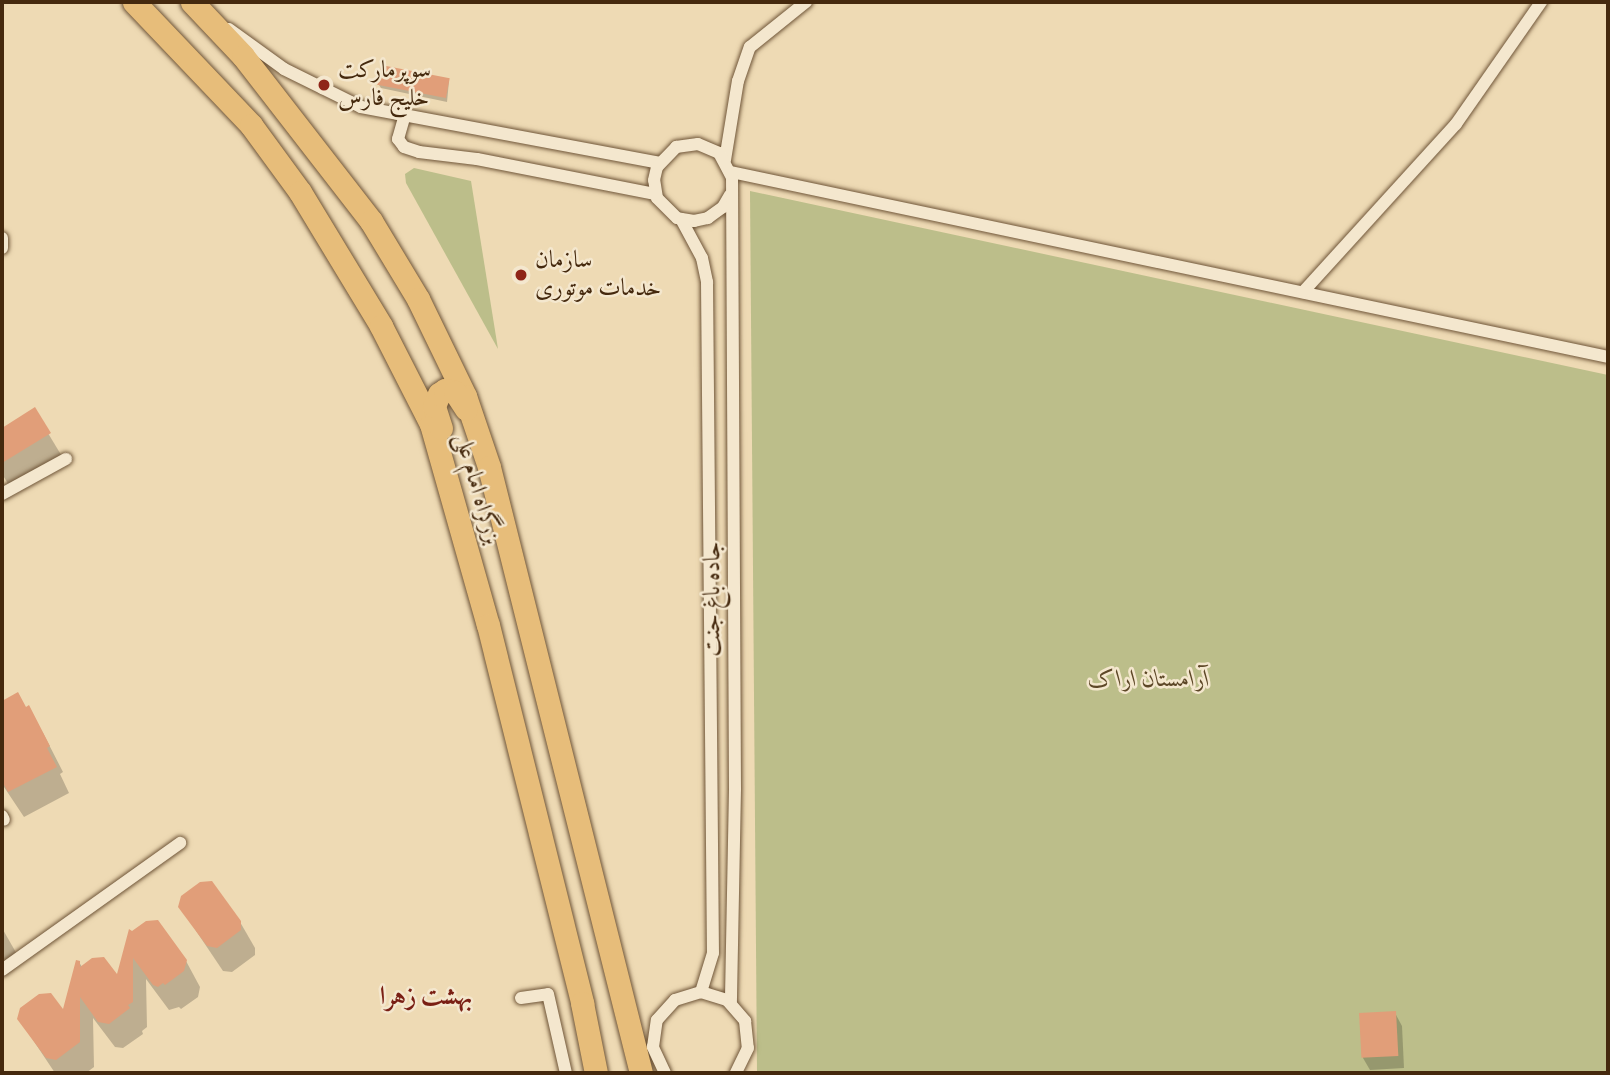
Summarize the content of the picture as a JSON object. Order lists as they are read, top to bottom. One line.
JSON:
{"streets":{"highway":["بزرگراه امام علی"],"street":["جاده باغ جنت"]},"districts":["بهشت زهرا"],"parks":["آرامستان اراک"],"places":["سوپرمارکت خلیج فارس","سازمان خدمات موتوری"]}
